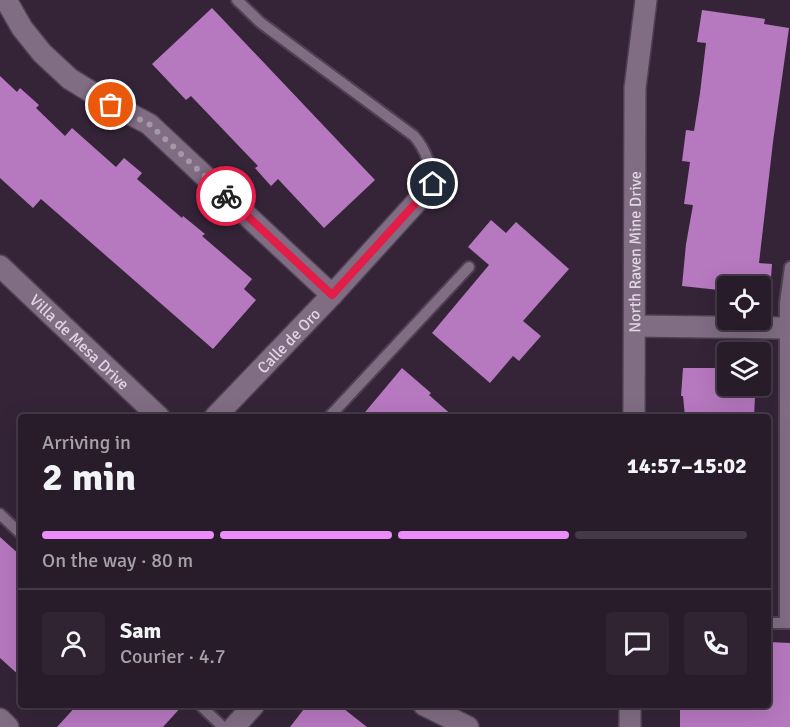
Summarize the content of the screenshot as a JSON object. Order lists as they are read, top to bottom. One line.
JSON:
{"streets":{"street":["North Raven Mine Drive","Calle de Oro","Villa de Mesa Drive"]},"page":{"heading":["2 min","Arriving in","14:57–15:02"],"panel":["Sam","Courier · 4.7"],"bar":"On the way · 80 m"}}
